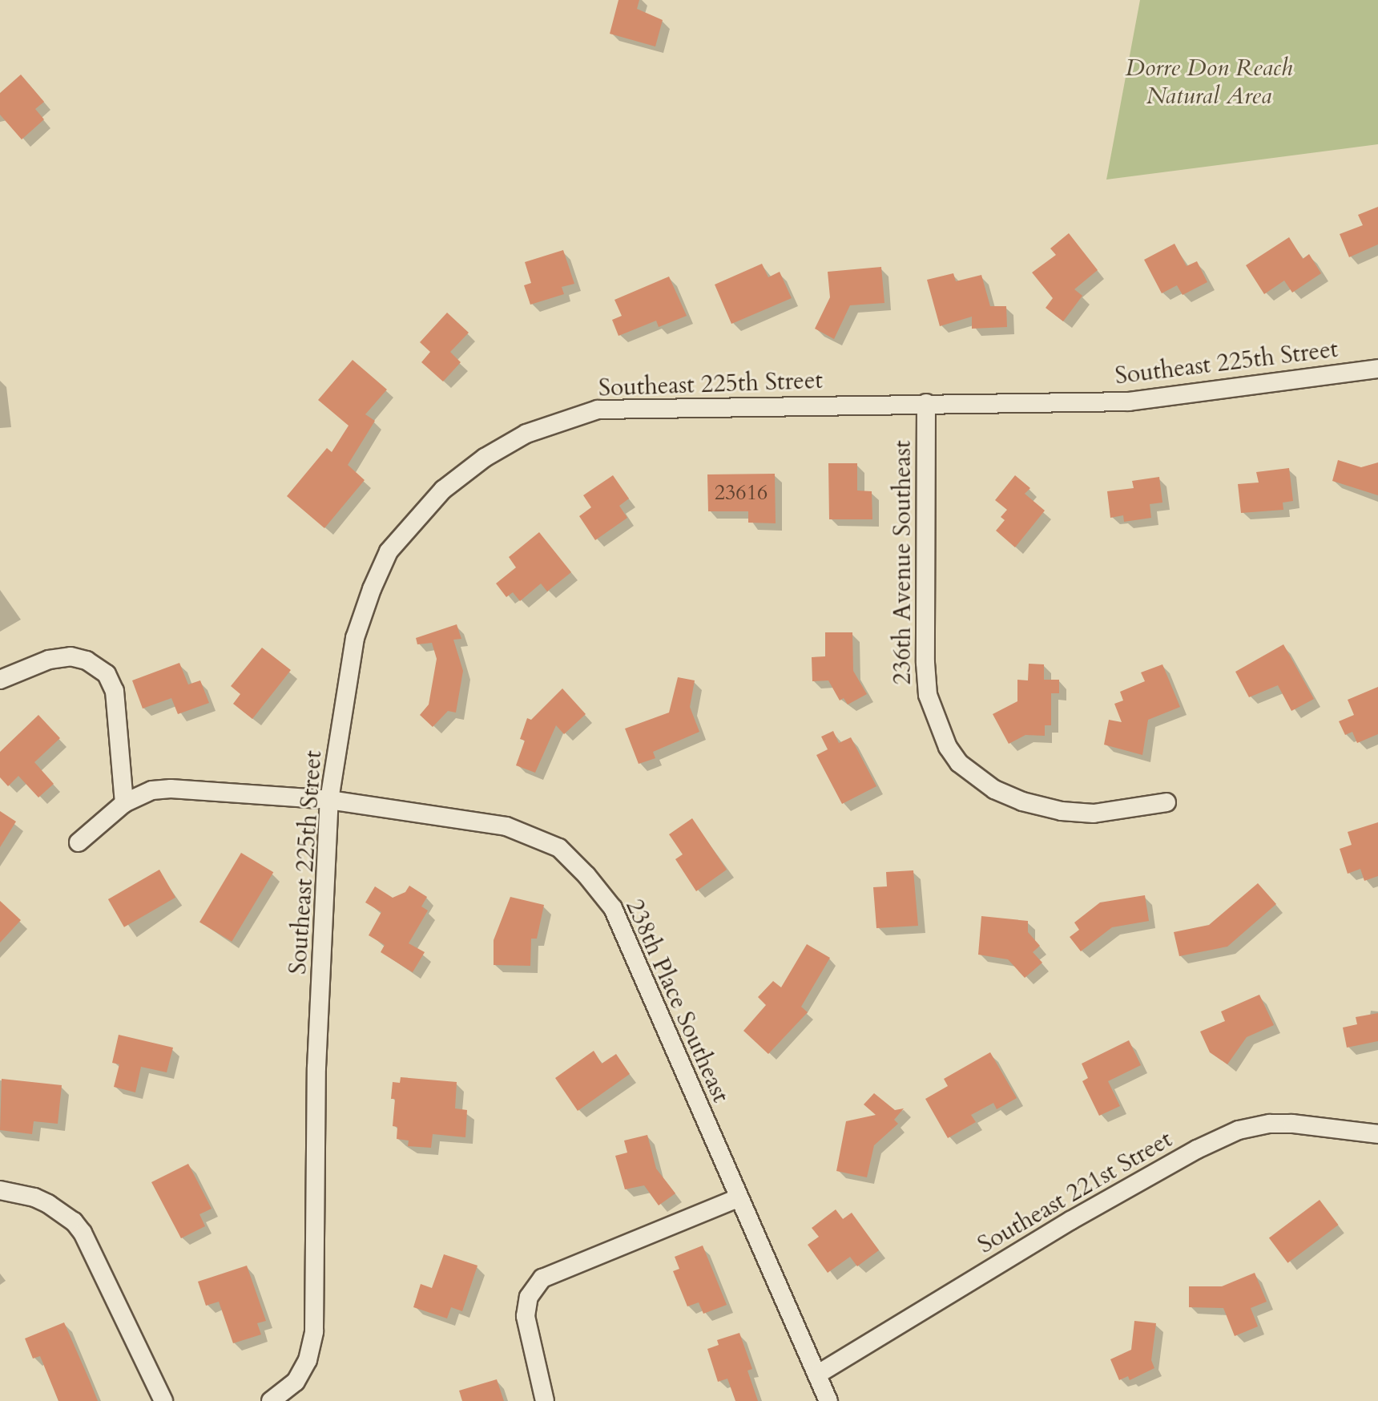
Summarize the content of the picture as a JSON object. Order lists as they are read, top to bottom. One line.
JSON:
{"streets":{"street":["Southeast 225th Street","236th Avenue Southeast","238th Place Southeast","Southeast 221st Street"]},"crossings":[["Southeast 225th Street","236th Avenue Southeast"],["Southeast 225th Street","238th Place Southeast"],["238th Place Southeast","Southeast 221st Street"]],"parks":["Dorre Don Reach Natural Area"],"house_numbers":["23616"]}
